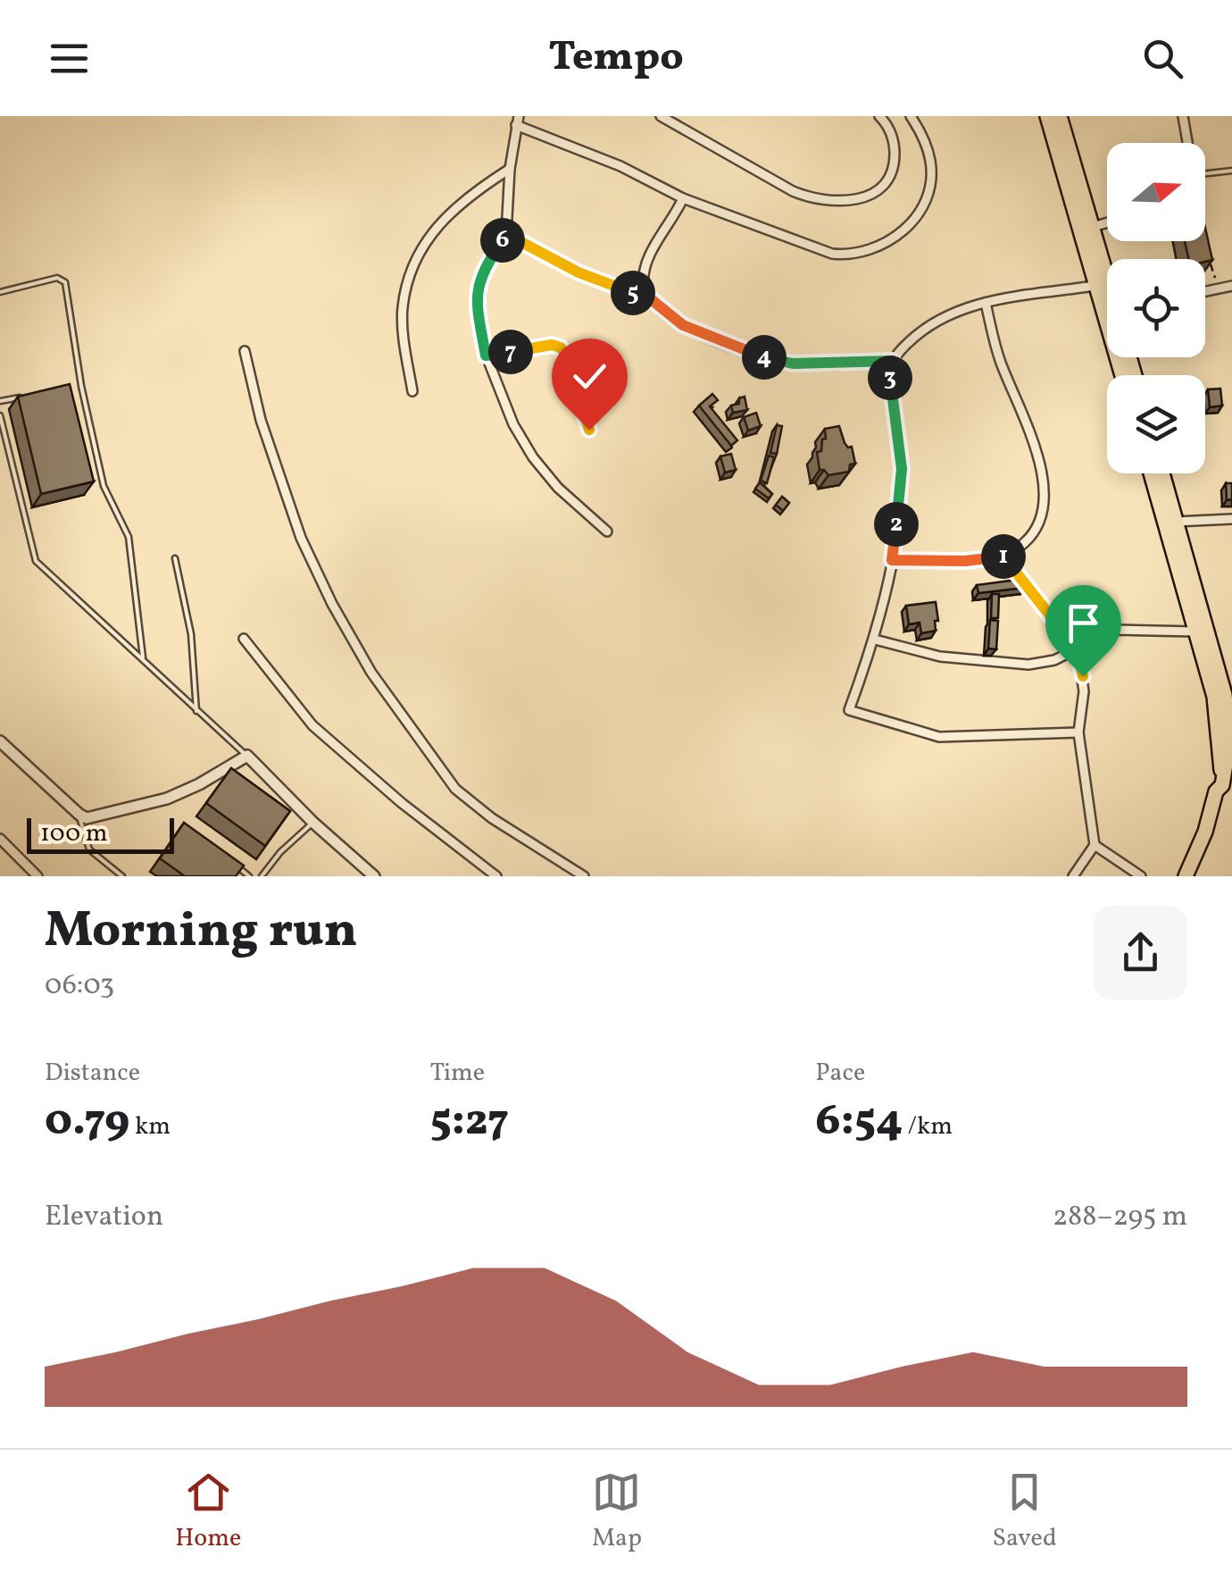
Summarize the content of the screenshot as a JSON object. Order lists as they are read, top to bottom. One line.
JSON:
{"scale_bar":"100 m","north":"right","page":{"header":"Tempo","pins":["6","5","7","4","3","2","1"],"scale":"100 m","heading":["Morning run","06:03"],"stats":[["Distance","0.79 km"],["Time","5:27"],["Pace","6:54 /km"]],"chart":["Elevation","288–295 m"],"tabs":["Home","Map","Saved"]}}
